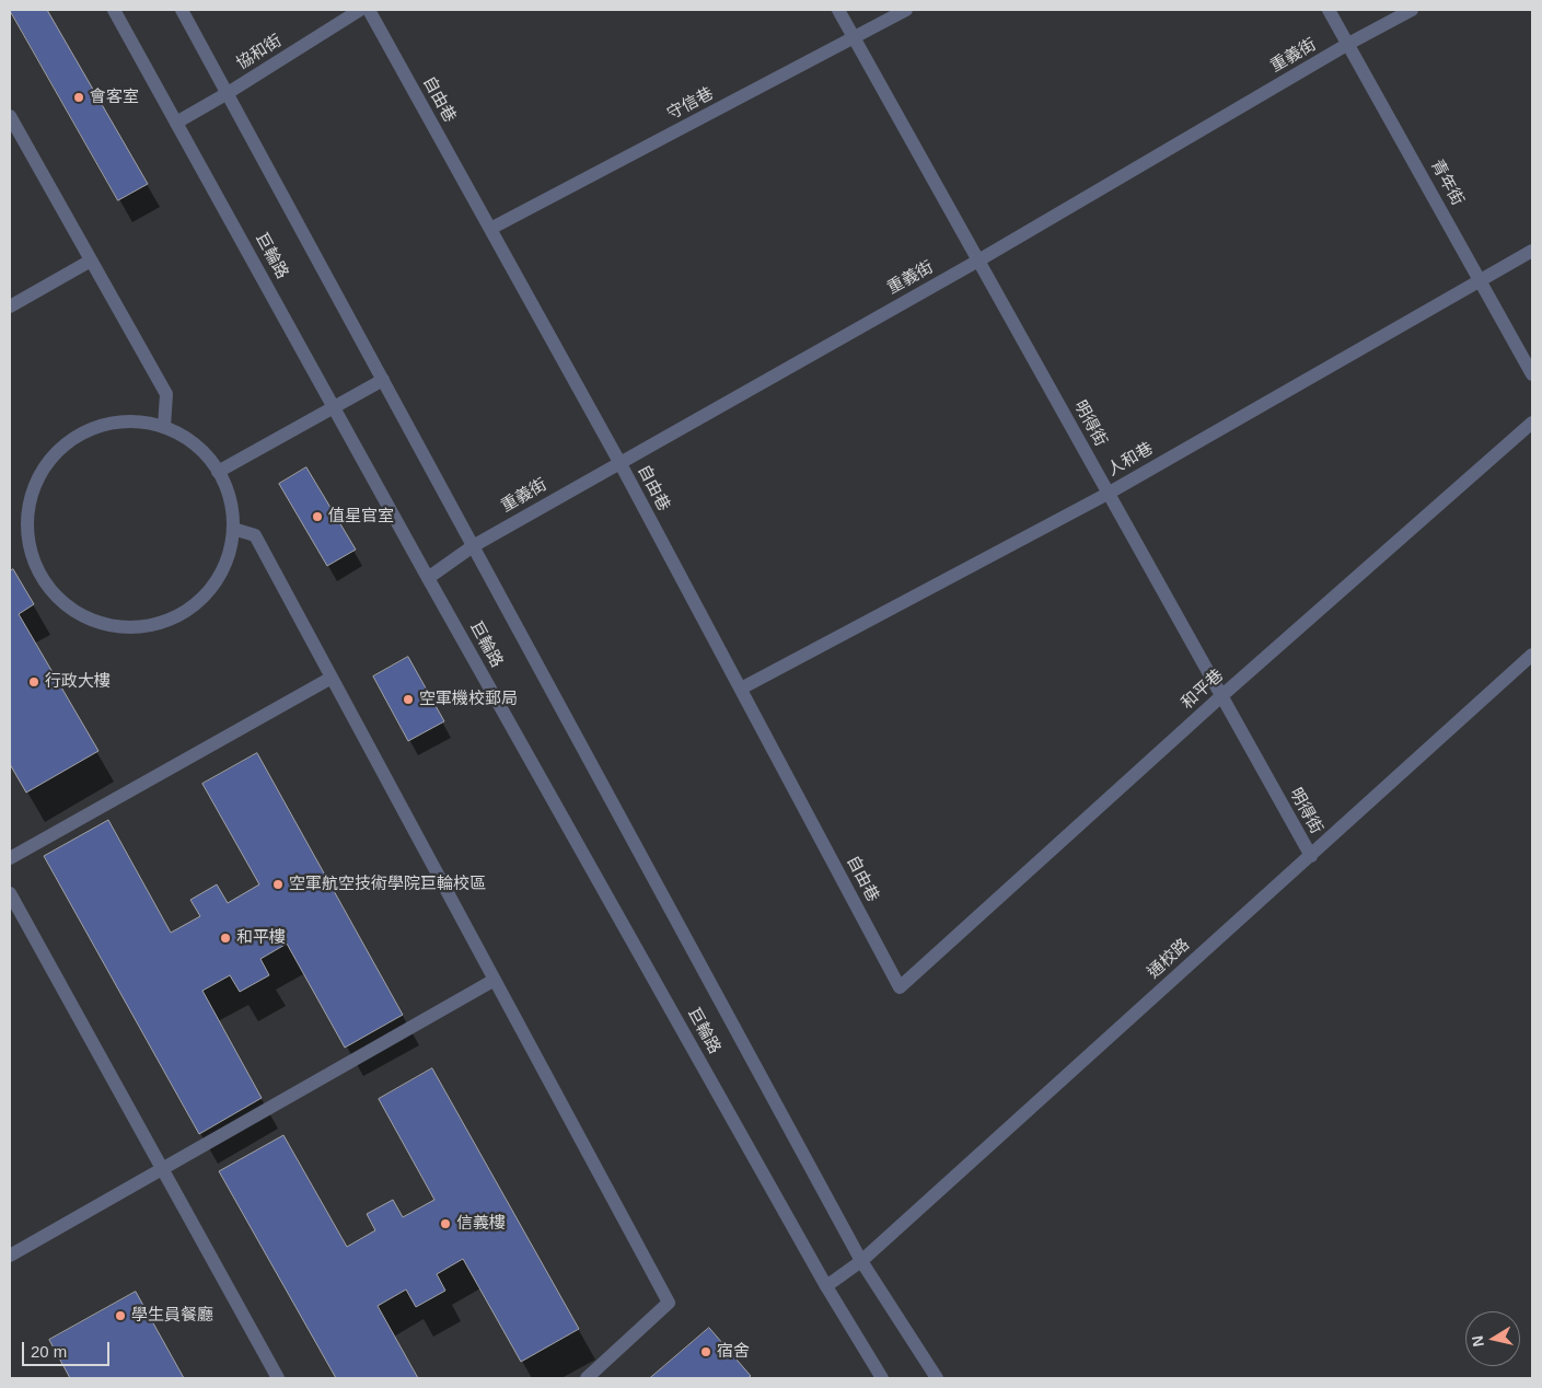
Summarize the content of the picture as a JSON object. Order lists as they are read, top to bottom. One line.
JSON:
{"streets":{"street":["協和街","重義街","自由巷","守信巷","青年街","巨輪路","明得街","人和巷","和平巷","通校路"]},"crossings":[["協和街","巨輪路"],["重義街","自由巷"],["重義街","青年街"],["重義街","巨輪路"],["重義街","明得街"],["自由巷","守信巷"],["自由巷","人和巷"],["自由巷","和平巷"],["守信巷","明得街"],["青年街","人和巷"],["巨輪路","通校路"],["明得街","人和巷"],["明得街","和平巷"],["明得街","通校路"]],"places":["會客室","值星官室","行政大樓","空軍機校郵局","空軍航空技術學院巨輪校區","和平樓","信義樓","學生員餐廳","宿舍"],"scale_bar":"20 m","north":"left"}
